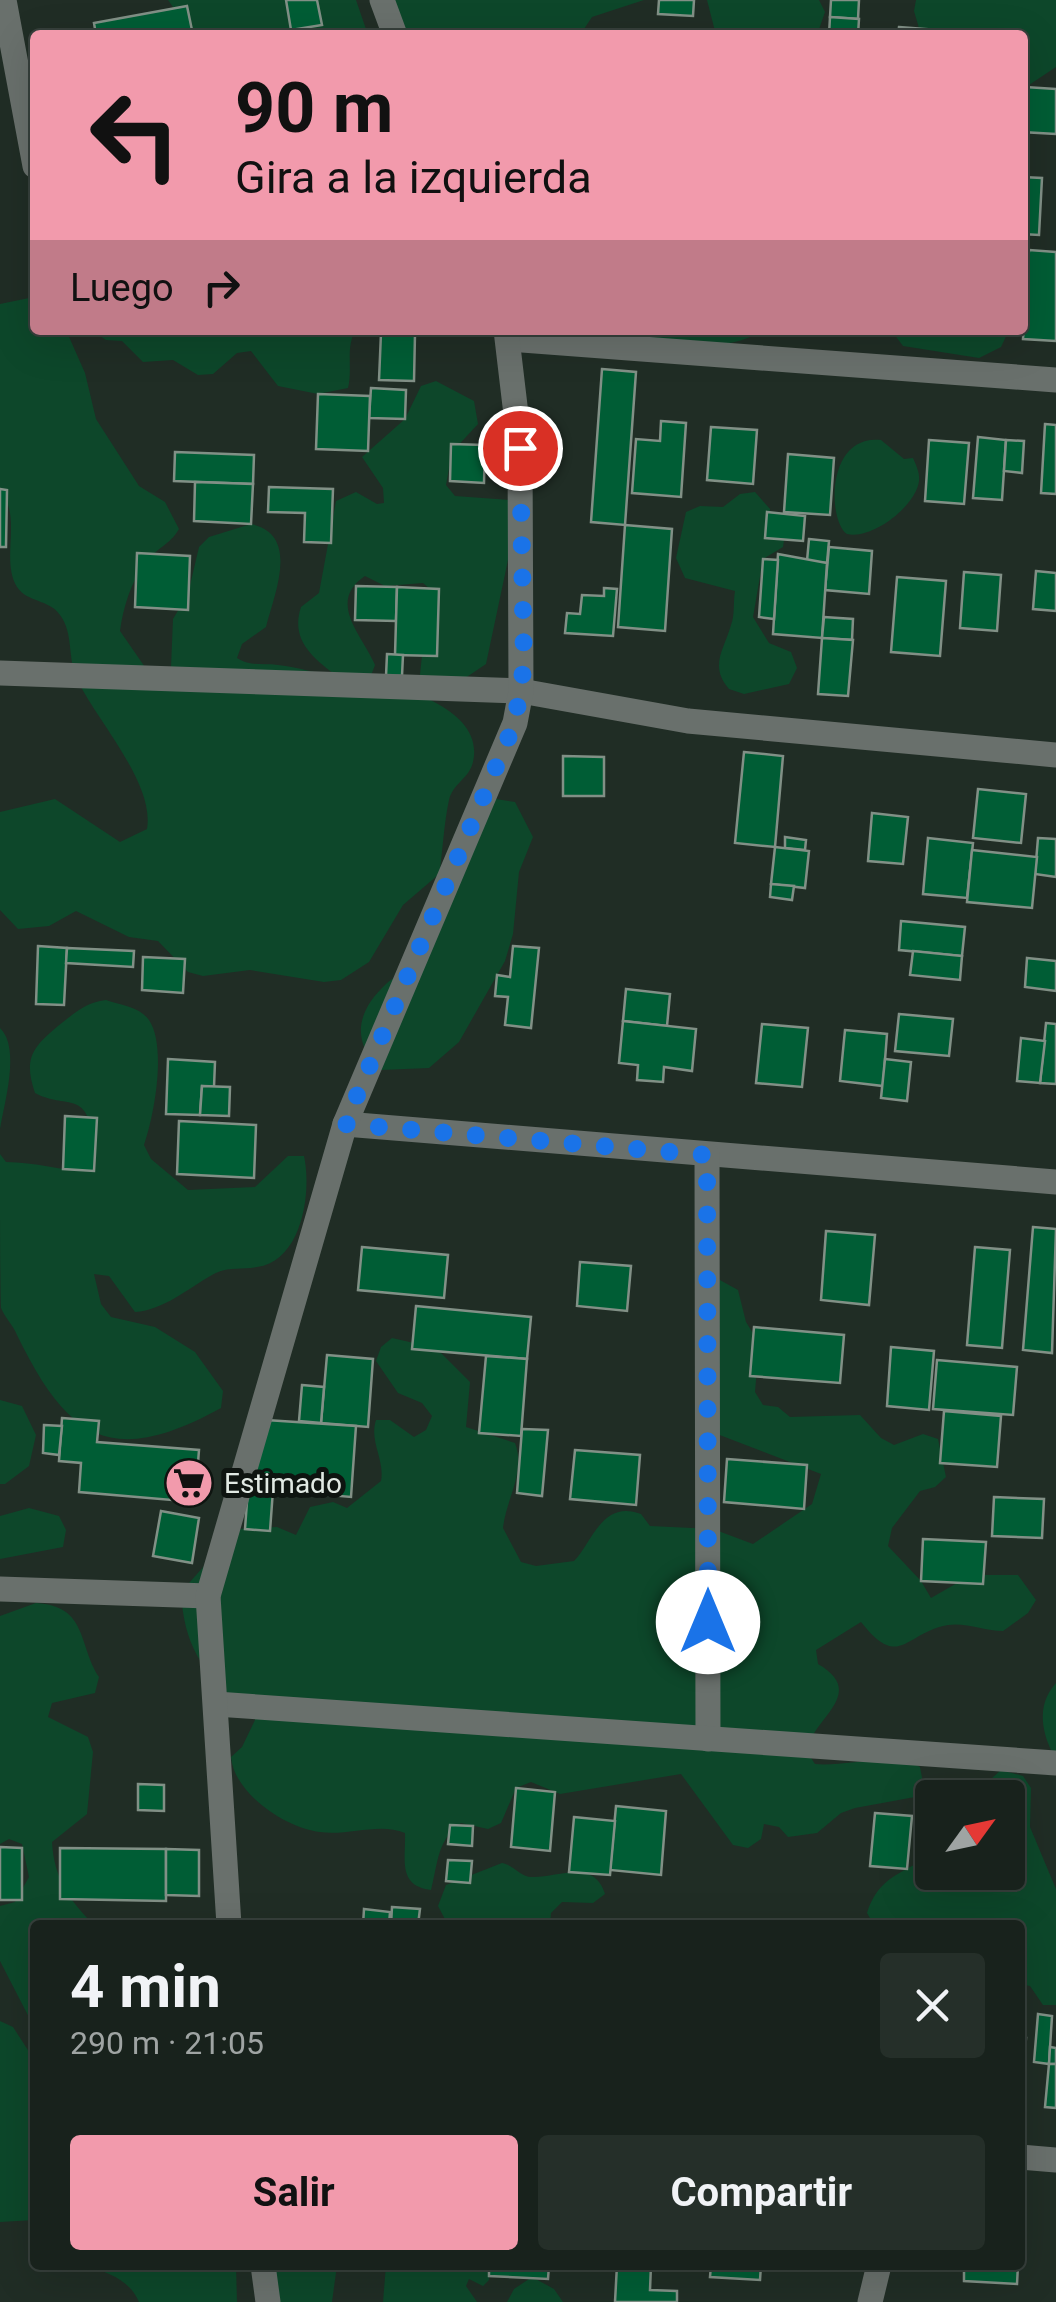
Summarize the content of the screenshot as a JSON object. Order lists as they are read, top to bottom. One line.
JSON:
{"places":{"supermarket":["Estimado"]},"north":"top right","page":{"turn":["90 m","Gira a la izquierda"],"then":"Luego","heading":["4 min","290 m · 21:05"],"buttons":["Salir","Compartir"]}}
